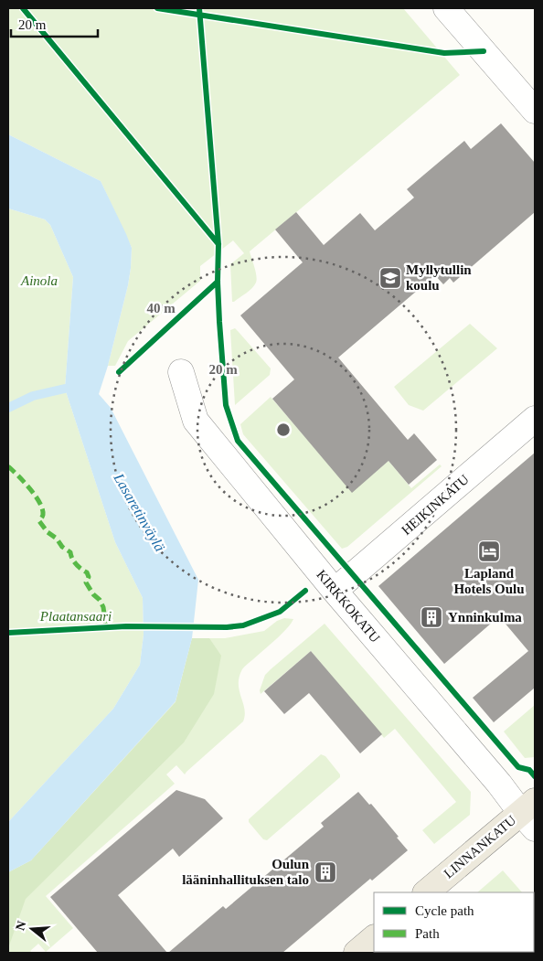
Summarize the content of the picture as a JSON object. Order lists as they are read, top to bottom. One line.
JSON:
{"streets":{"main road":["LINNANKATU"],"street":["HEIKINKATU","KIRKKOKATU"]},"crossings":[["HEIKINKATU","KIRKKOKATU"],["KIRKKOKATU","LINNANKATU"]],"water":["Lasaretinväylä"],"parks":["Ainola","Plaatansaari"],"places":{"school or university":["Myllytullin koulu"],"hotel":["Lapland Hotels Oulu"],"building":["Ynninkulma","Oulun lääninhallituksen talo"]},"legend":["Cycle path","Path"],"scale_bar":"20 m","north":"left","rings":["40 m","20 m"]}
